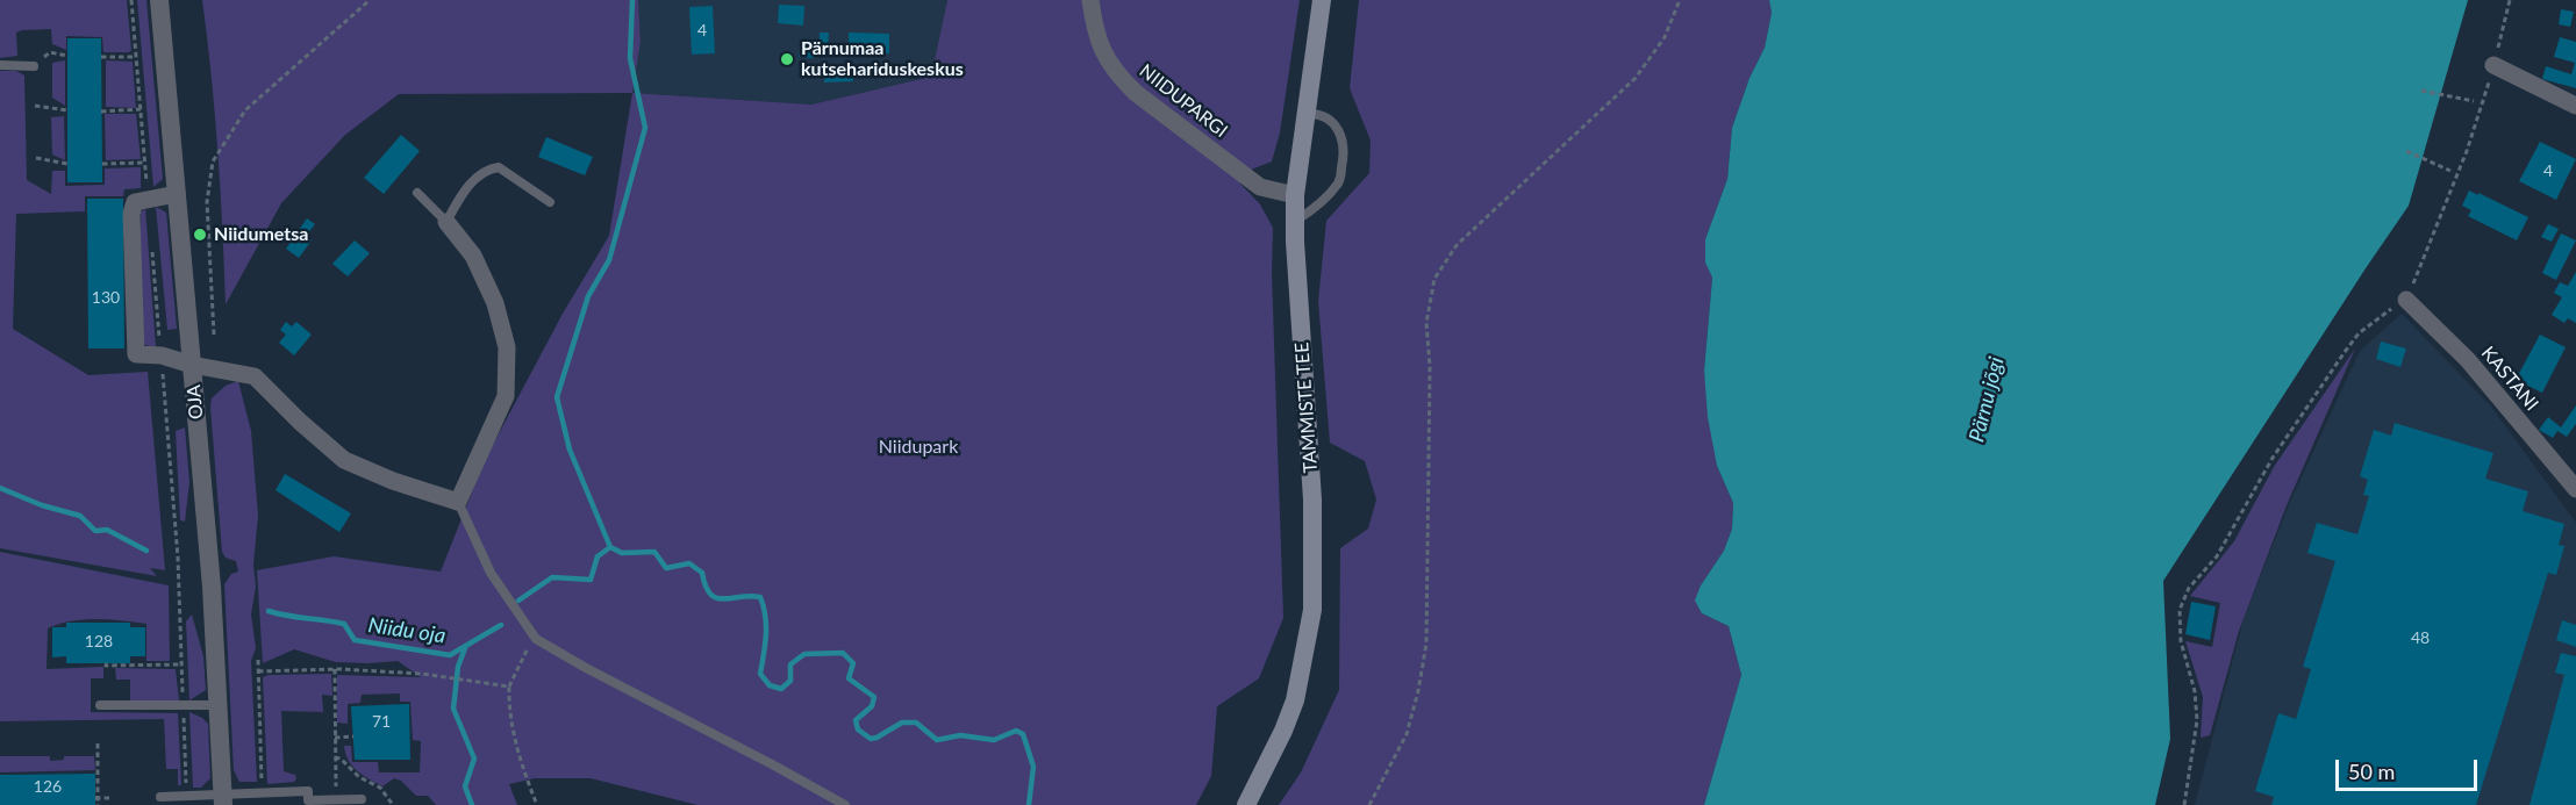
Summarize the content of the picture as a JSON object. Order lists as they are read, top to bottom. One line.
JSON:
{"streets":{"main road":["TAMMISTE TEE"],"street":["NIIDUPARGI","KASTANI","OJA"]},"crossings":[["NIIDUPARGI","TAMMISTE TEE"]],"water":["Pärnu jõgi","Niidu oja"],"parks":["Niidupark"],"places":["Pärnumaa kutsehariduskeskus","Niidumetsa"],"house_numbers":["4","4","130","48","128","71","126"],"scale_bar":"50 m"}
